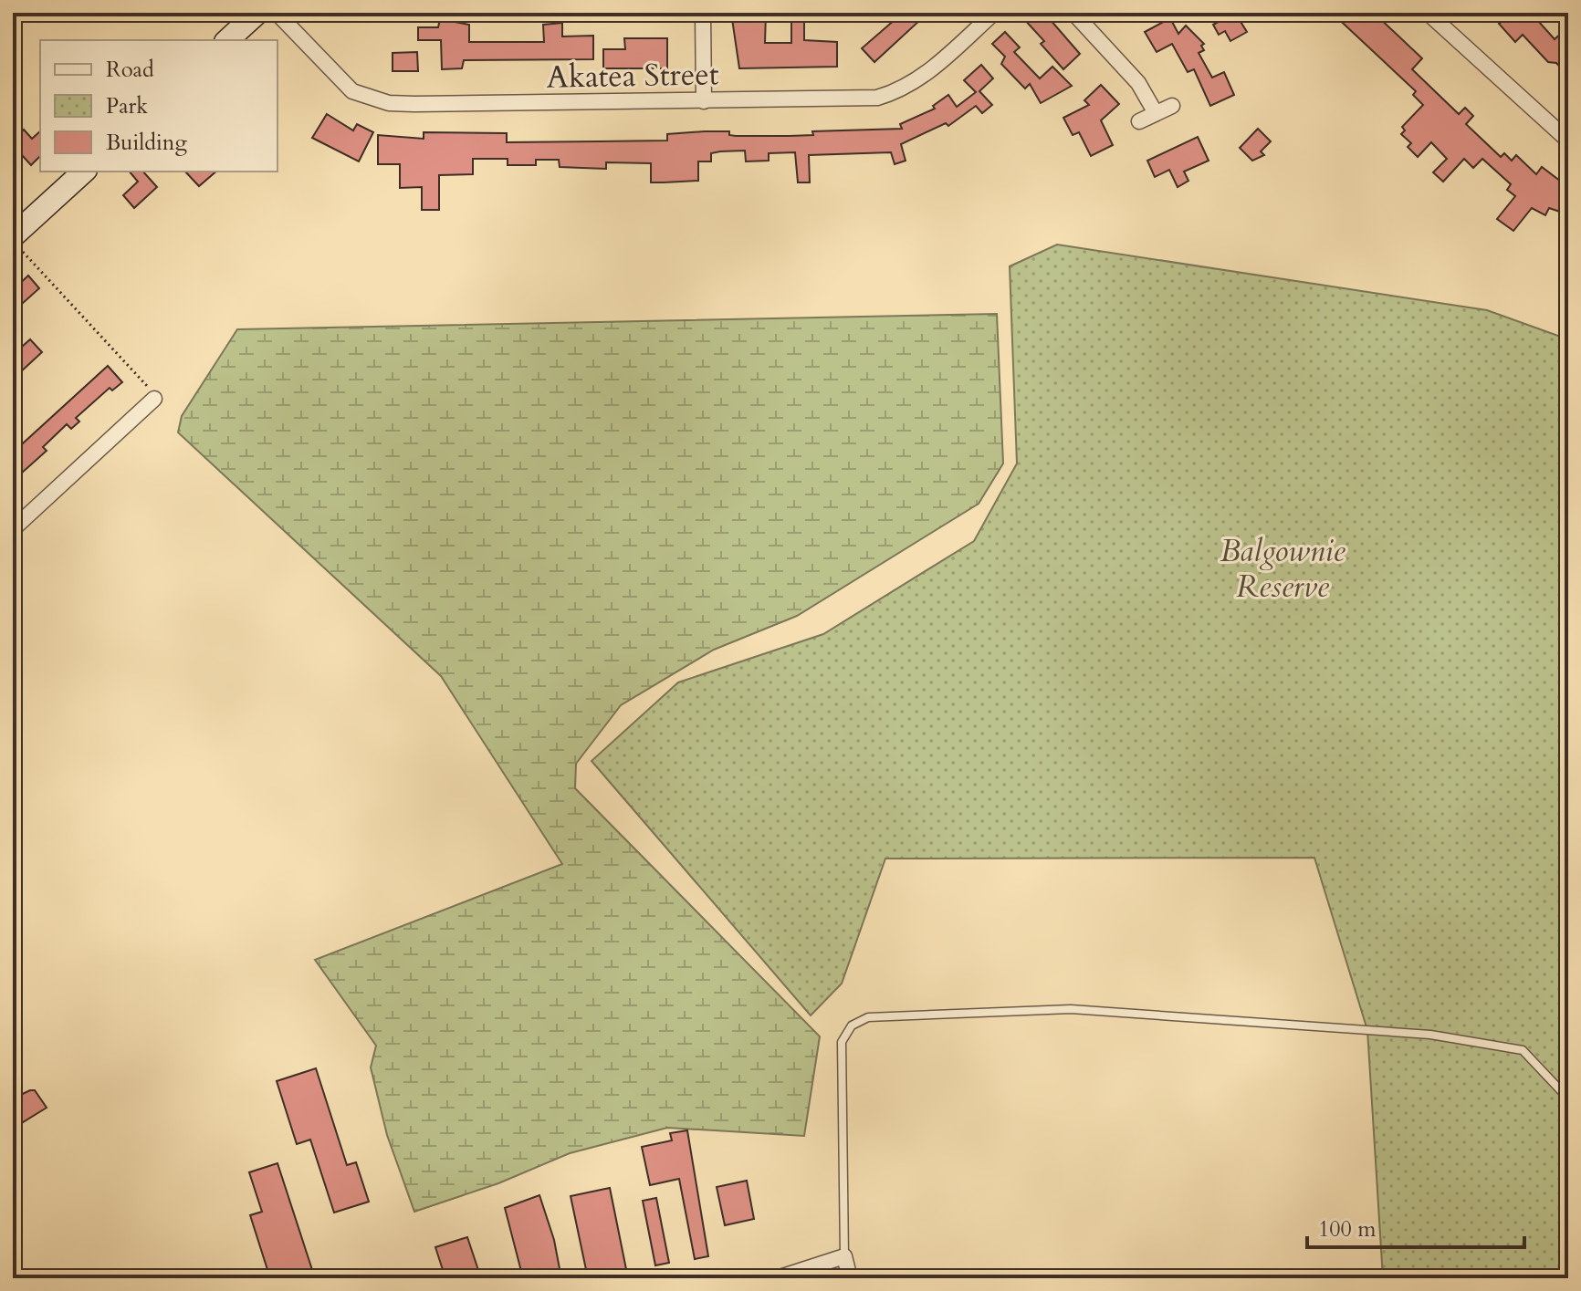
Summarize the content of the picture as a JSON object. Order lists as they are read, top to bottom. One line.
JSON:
{"streets":{"street":["Akatea Street"]},"parks":["Balgownie Reserve"],"legend":["Road","Park","Building"],"scale_bar":"100 m"}
